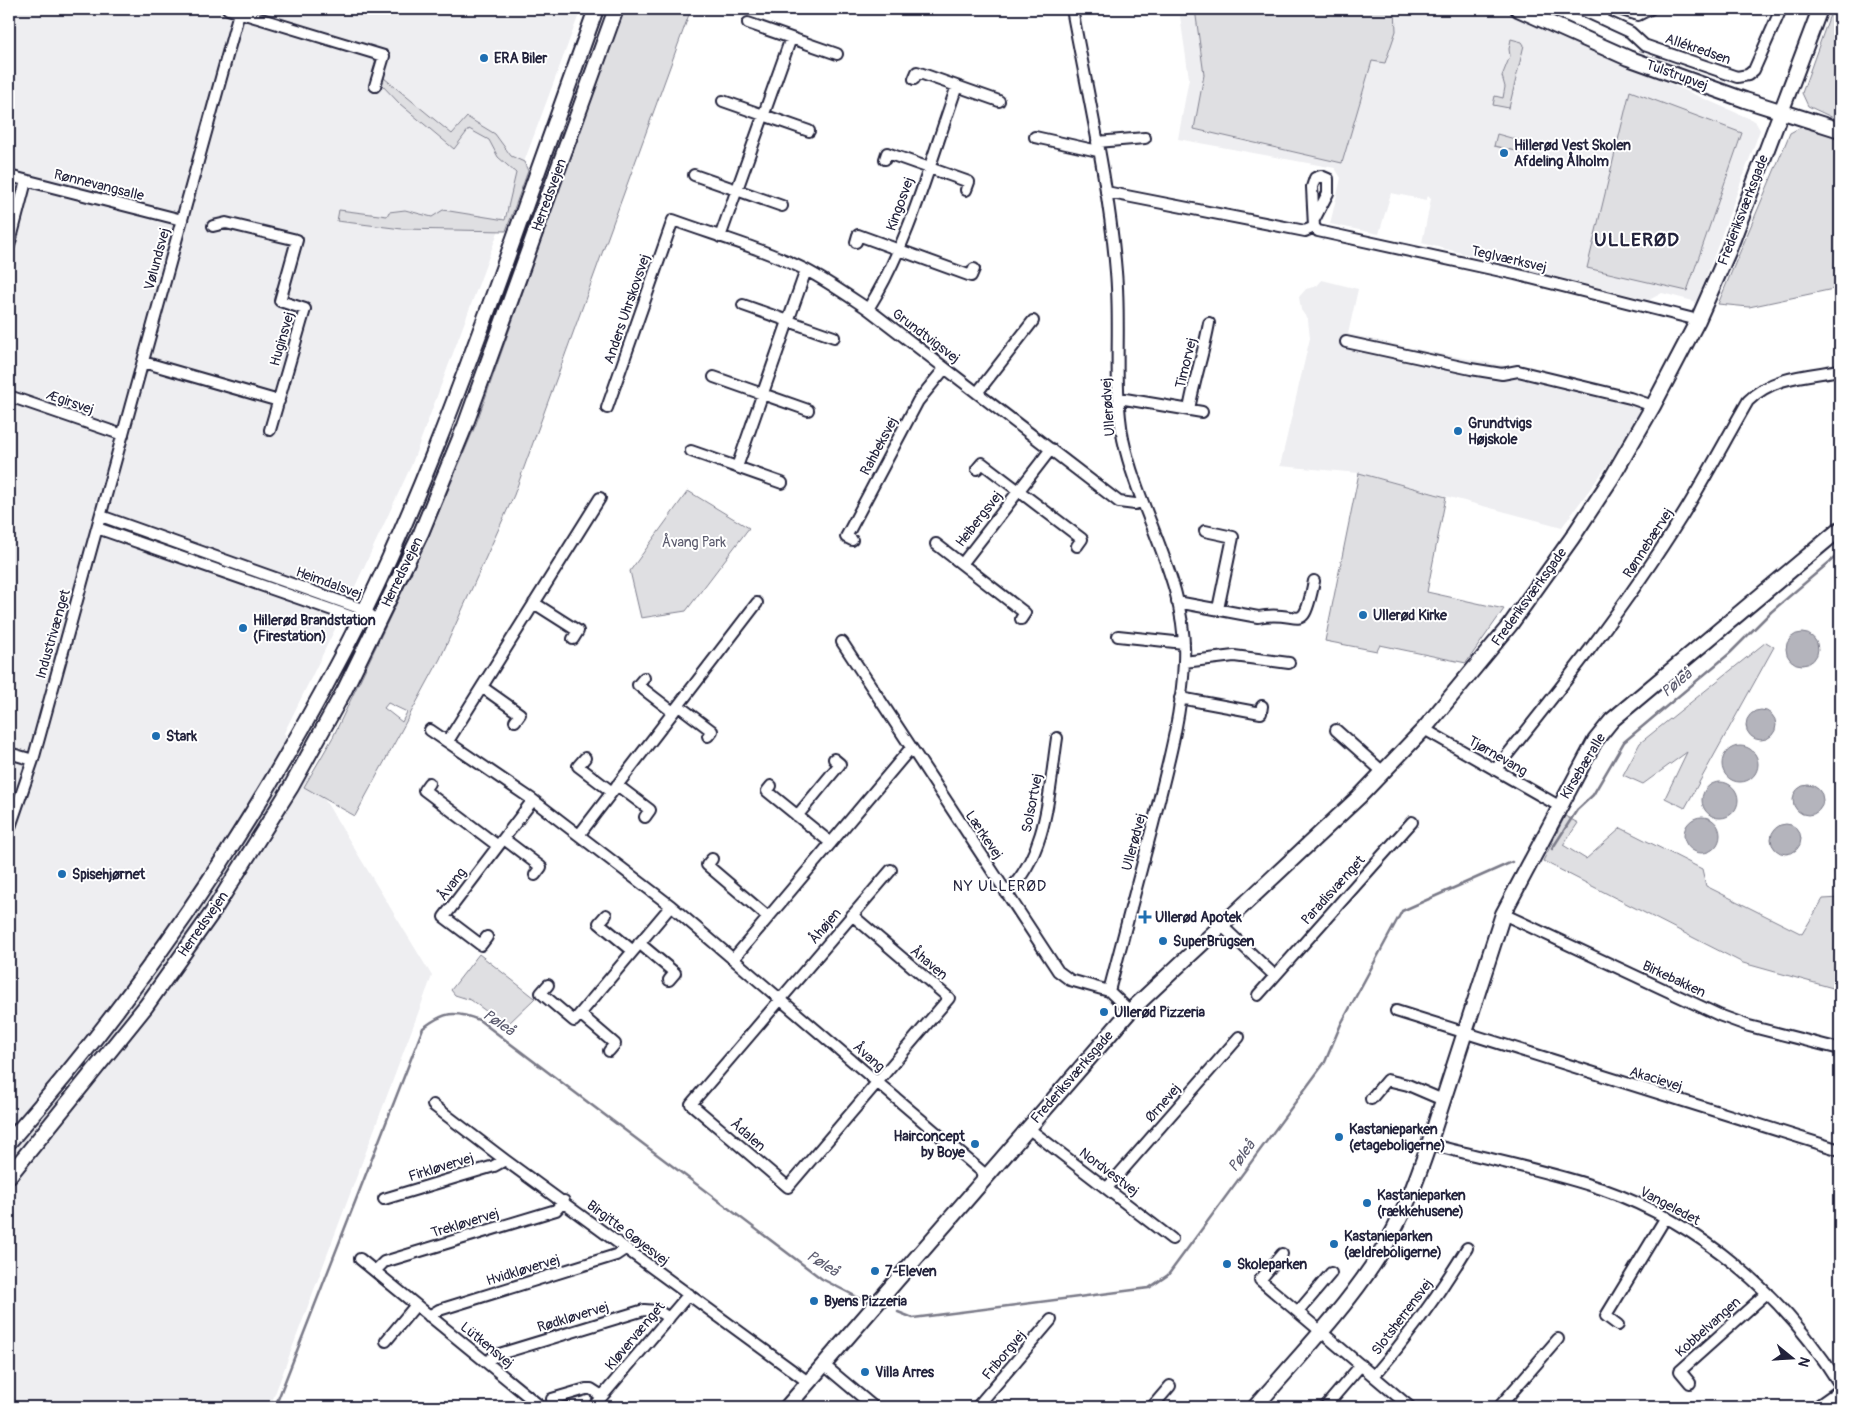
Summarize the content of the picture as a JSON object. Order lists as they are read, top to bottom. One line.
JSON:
{"streets":{"street":["Allékredsen","Tulstrupvej","Rønnevangsalle","Herredsvejen","Kingosvej","Frederiksværksgade","Vølundsvej","Teglværksvej","Anders Uhrskovsvej","Grundtvigsvej","Huginsvej","Timorvej","Ægirsvej","Ullerødvej","Rahbeksvej","Heibergsvej","Rønnebærvej","Heimdalsvej","Industrivænget","Tjørnevang","Kirsebæralle","Solsortvej","Lærkevej","Åvang","Paradisvænget","Åhøjen","Åhaven","Birkebakken","Akacievej","Ørnevej","Ådalen","Firkløvervej","Nordvestvej","Vangeledet","Trekløvervej","Birgitte Gøyesvej","Hvidkløvervej","Rødkløvervej","Slotsherrensvej","Kobbelvangen","Kløvervænget","Lütkensvej","Friborgvej"]},"crossings":[["Tulstrupvej","Frederiksværksgade"],["Rønnevangsalle","Vølundsvej"],["Herredsvejen","Heimdalsvej"],["Kingosvej","Grundtvigsvej"],["Frederiksværksgade","Teglværksvej"],["Frederiksværksgade","Tjørnevang"],["Frederiksværksgade","Lærkevej"],["Frederiksværksgade","Åvang"],["Frederiksværksgade","Nordvestvej"],["Frederiksværksgade","Birgitte Gøyesvej"],["Vølundsvej","Ægirsvej"],["Vølundsvej","Heimdalsvej"],["Vølundsvej","Industrivænget"],["Teglværksvej","Ullerødvej"],["Anders Uhrskovsvej","Grundtvigsvej"],["Grundtvigsvej","Ullerødvej"],["Grundtvigsvej","Rahbeksvej"],["Grundtvigsvej","Heibergsvej"],["Timorvej","Ullerødvej"],["Ullerødvej","Lærkevej"],["Rønnebærvej","Tjørnevang"],["Heimdalsvej","Industrivænget"],["Tjørnevang","Kirsebæralle"],["Kirsebæralle","Birkebakken"],["Kirsebæralle","Akacievej"],["Kirsebæralle","Vangeledet"],["Solsortvej","Lærkevej"],["Åvang","Åhøjen"],["Åvang","Åhaven"],["Åvang","Ådalen"],["Åhøjen","Åhaven"],["Åhøjen","Ådalen"],["Åhaven","Ådalen"],["Ørnevej","Nordvestvej"],["Firkløvervej","Birgitte Gøyesvej"],["Vangeledet","Kobbelvangen"],["Trekløvervej","Birgitte Gøyesvej"],["Trekløvervej","Lütkensvej"],["Birgitte Gøyesvej","Hvidkløvervej"],["Birgitte Gøyesvej","Kløvervænget"],["Hvidkløvervej","Lütkensvej"],["Rødkløvervej","Kløvervænget"],["Rødkløvervej","Lütkensvej"]],"districts":["ULLERØD","NY ULLERØD"],"water":["Pøleå"],"parks":["Åvang Park"],"places":{"other":["ERA Biler","Hillerød Vest Skolen Afdeling Ålholm","Grundtvigs Højskole","Ullerød Kirke","Hillerød Brandstation (Firestation)","Stark","Spisehjørnet","SuperBrugsen","Ullerød Pizzeria","Kastanieparken (etageboligerne)","Hairconcept by Boye","Kastanieparken (rækkehusene)","Kastanieparken (ældreboligerne)","Skoleparken","7-Eleven","Byens Pizzeria","Villa Arres"],"health":["Ullerød Apotek"]},"north":"right"}
